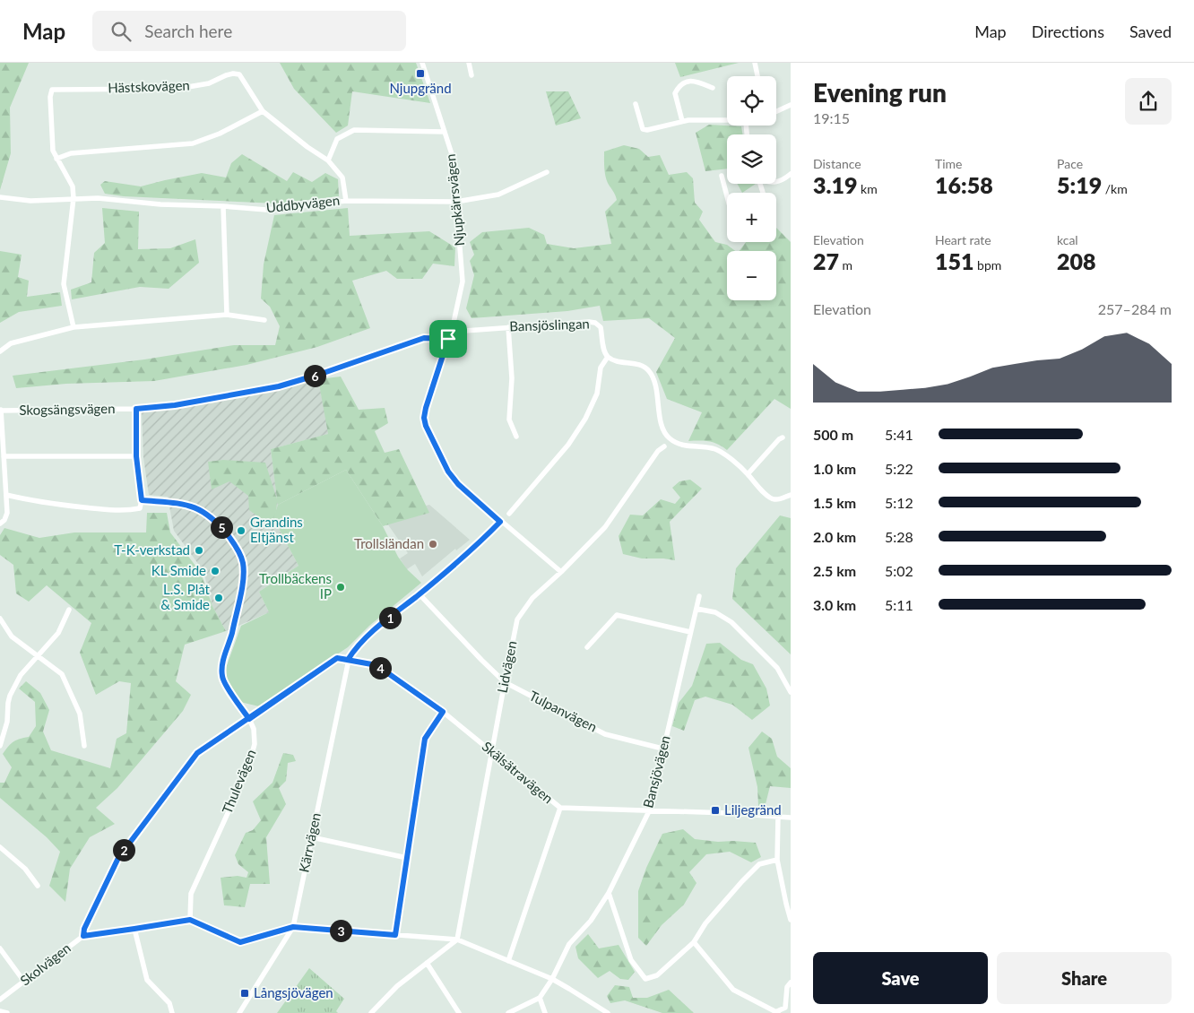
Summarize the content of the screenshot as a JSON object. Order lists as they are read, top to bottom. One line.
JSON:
{"streets":{"street":["Hästskovägen","Njupkärrsvägen","Uddbyvägen","Bansjöslingan","Skogsängsvägen","Lidvägen","Tulpanvägen","Bansjövägen","Skälsätravägen","Thulevägen","Kärrvägen","Skolvägen"]},"crossings":[["Hästskovägen","Uddbyvägen"],["Njupkärrsvägen","Uddbyvägen"],["Njupkärrsvägen","Bansjöslingan"],["Njupkärrsvägen","Skogsängsvägen"],["Njupkärrsvägen","Lidvägen"],["Lidvägen","Tulpanvägen"],["Lidvägen","Skälsätravägen"],["Tulpanvägen","Bansjövägen"],["Bansjövägen","Skälsätravägen"],["Skälsätravägen","Kärrvägen"],["Skälsätravägen","Skolvägen"],["Thulevägen","Skolvägen"],["Kärrvägen","Skolvägen"]],"places":{"transit":["Njupgränd","Liljegränd","Långsjövägen"],"other":["Grandins Eltjänst","Trollsländan","T-K-verkstad","KL Smide","Trollbäckens IP","L.S. Plåt & Smide"]},"page":{"header":"Map","search":"Search here","nav":["Map","Directions","Saved"],"heading":["Evening run","19:15"],"map_buttons":["+","−"],"stats":[["Distance","3.19 km"],["Time","16:58"],["Pace","5:19 /km"],["Elevation","27 m"],["Heart rate","151 bpm"],["kcal","208"]],"chart":["Elevation","257–284 m"],"pins":["6","5","1","4","2","3"],"list":[{"name":"500 m","note":"5:41"},{"name":"1.0 km","note":"5:22"},{"name":"1.5 km","note":"5:12"},{"name":"2.0 km","note":"5:28"},{"name":"2.5 km","note":"5:02"},{"name":"3.0 km","note":"5:11"}],"buttons":["Save","Share"]}}
